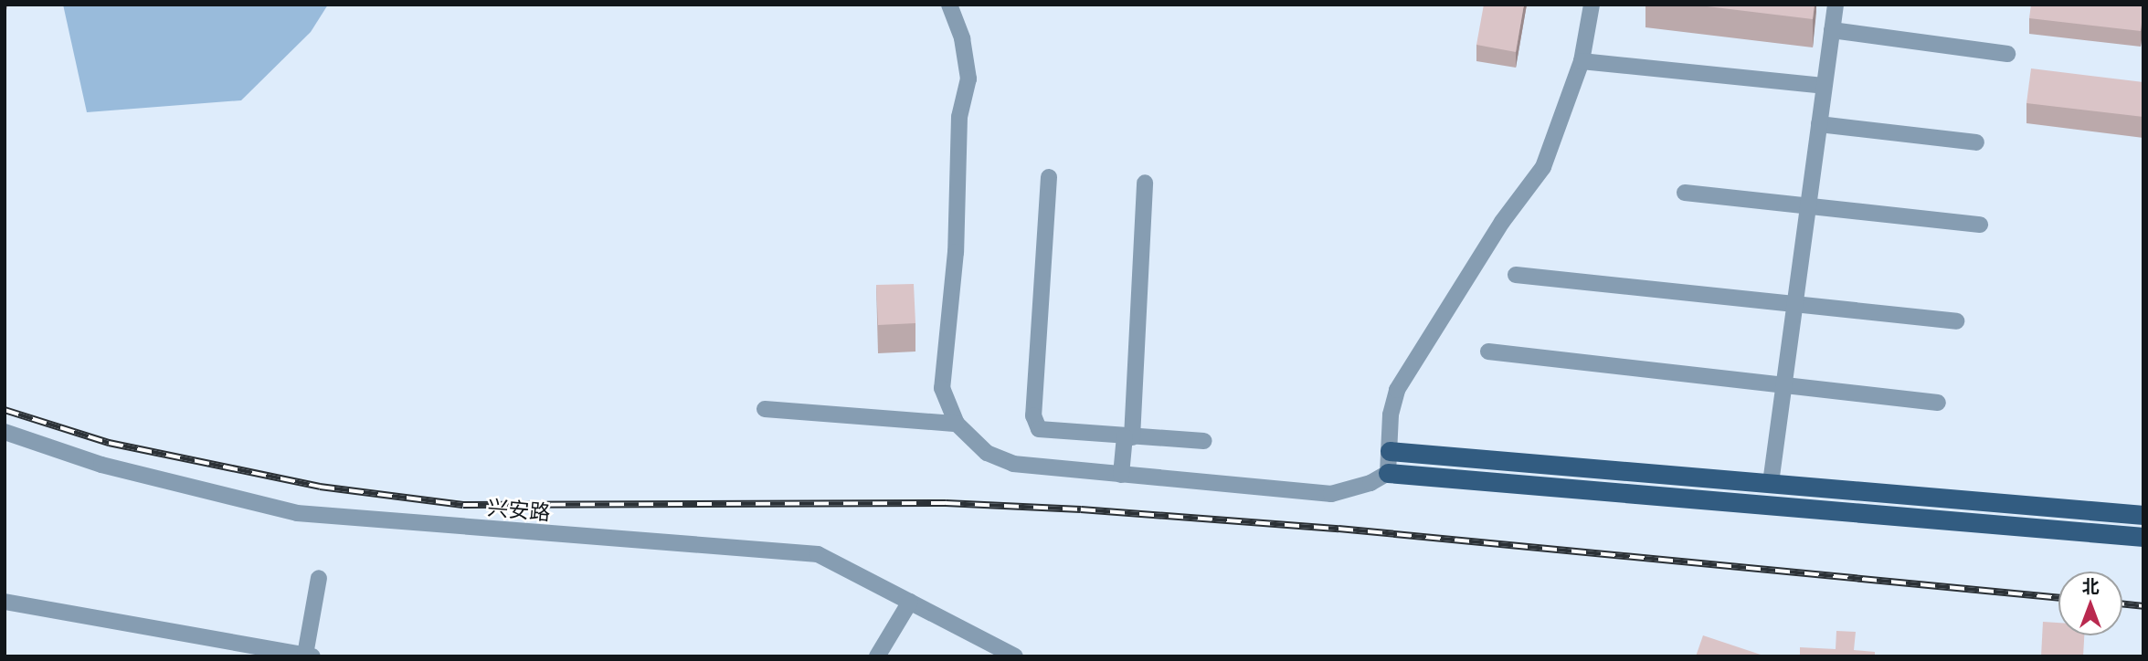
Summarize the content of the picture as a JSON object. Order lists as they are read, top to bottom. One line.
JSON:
{"streets":{"street":["兴安路"]},"north":"top"}
